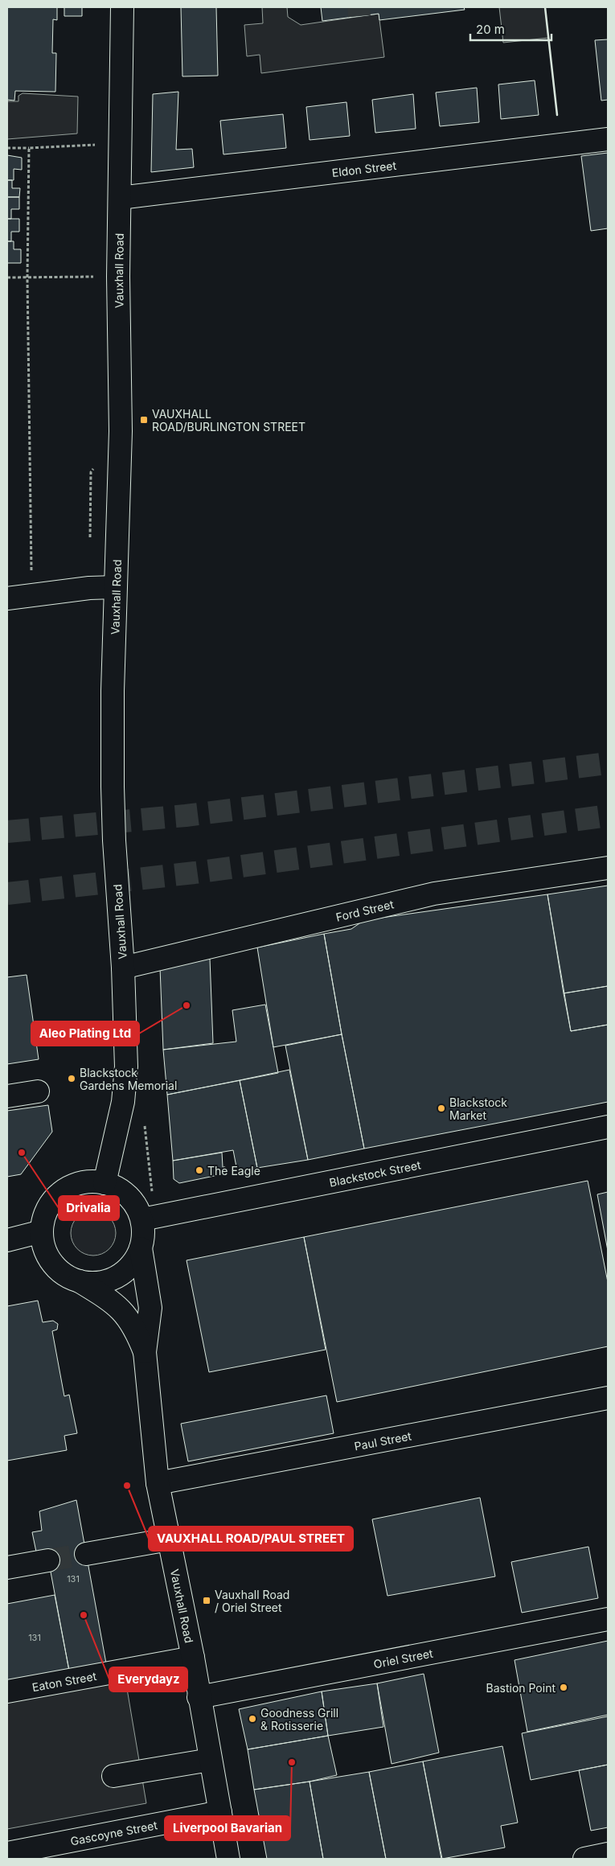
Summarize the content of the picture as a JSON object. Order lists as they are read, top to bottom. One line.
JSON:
{"streets":{"street":["Eldon Street","Vauxhall Road","Ford Street","Blackstock Street","Paul Street","Oriel Street","Eaton Street","Gascoyne Street"]},"crossings":[["Eldon Street","Vauxhall Road"],["Vauxhall Road","Ford Street"],["Vauxhall Road","Blackstock Street"],["Vauxhall Road","Paul Street"],["Vauxhall Road","Oriel Street"],["Vauxhall Road","Eaton Street"],["Vauxhall Road","Gascoyne Street"]],"places":{"transit":["VAUXHALL ROAD/BURLINGTON STREET","Vauxhall Road / Oriel Street"],"other":["Aleo Plating Ltd","Blackstock Gardens Memorial","Blackstock Market","Drivalia","The Eagle","VAUXHALL ROAD/PAUL STREET","Everydayz","Bastion Point","Goodness Grill & Rotisserie","Liverpool Bavarian"]},"house_numbers":["131","131"],"scale_bar":"20 m"}
